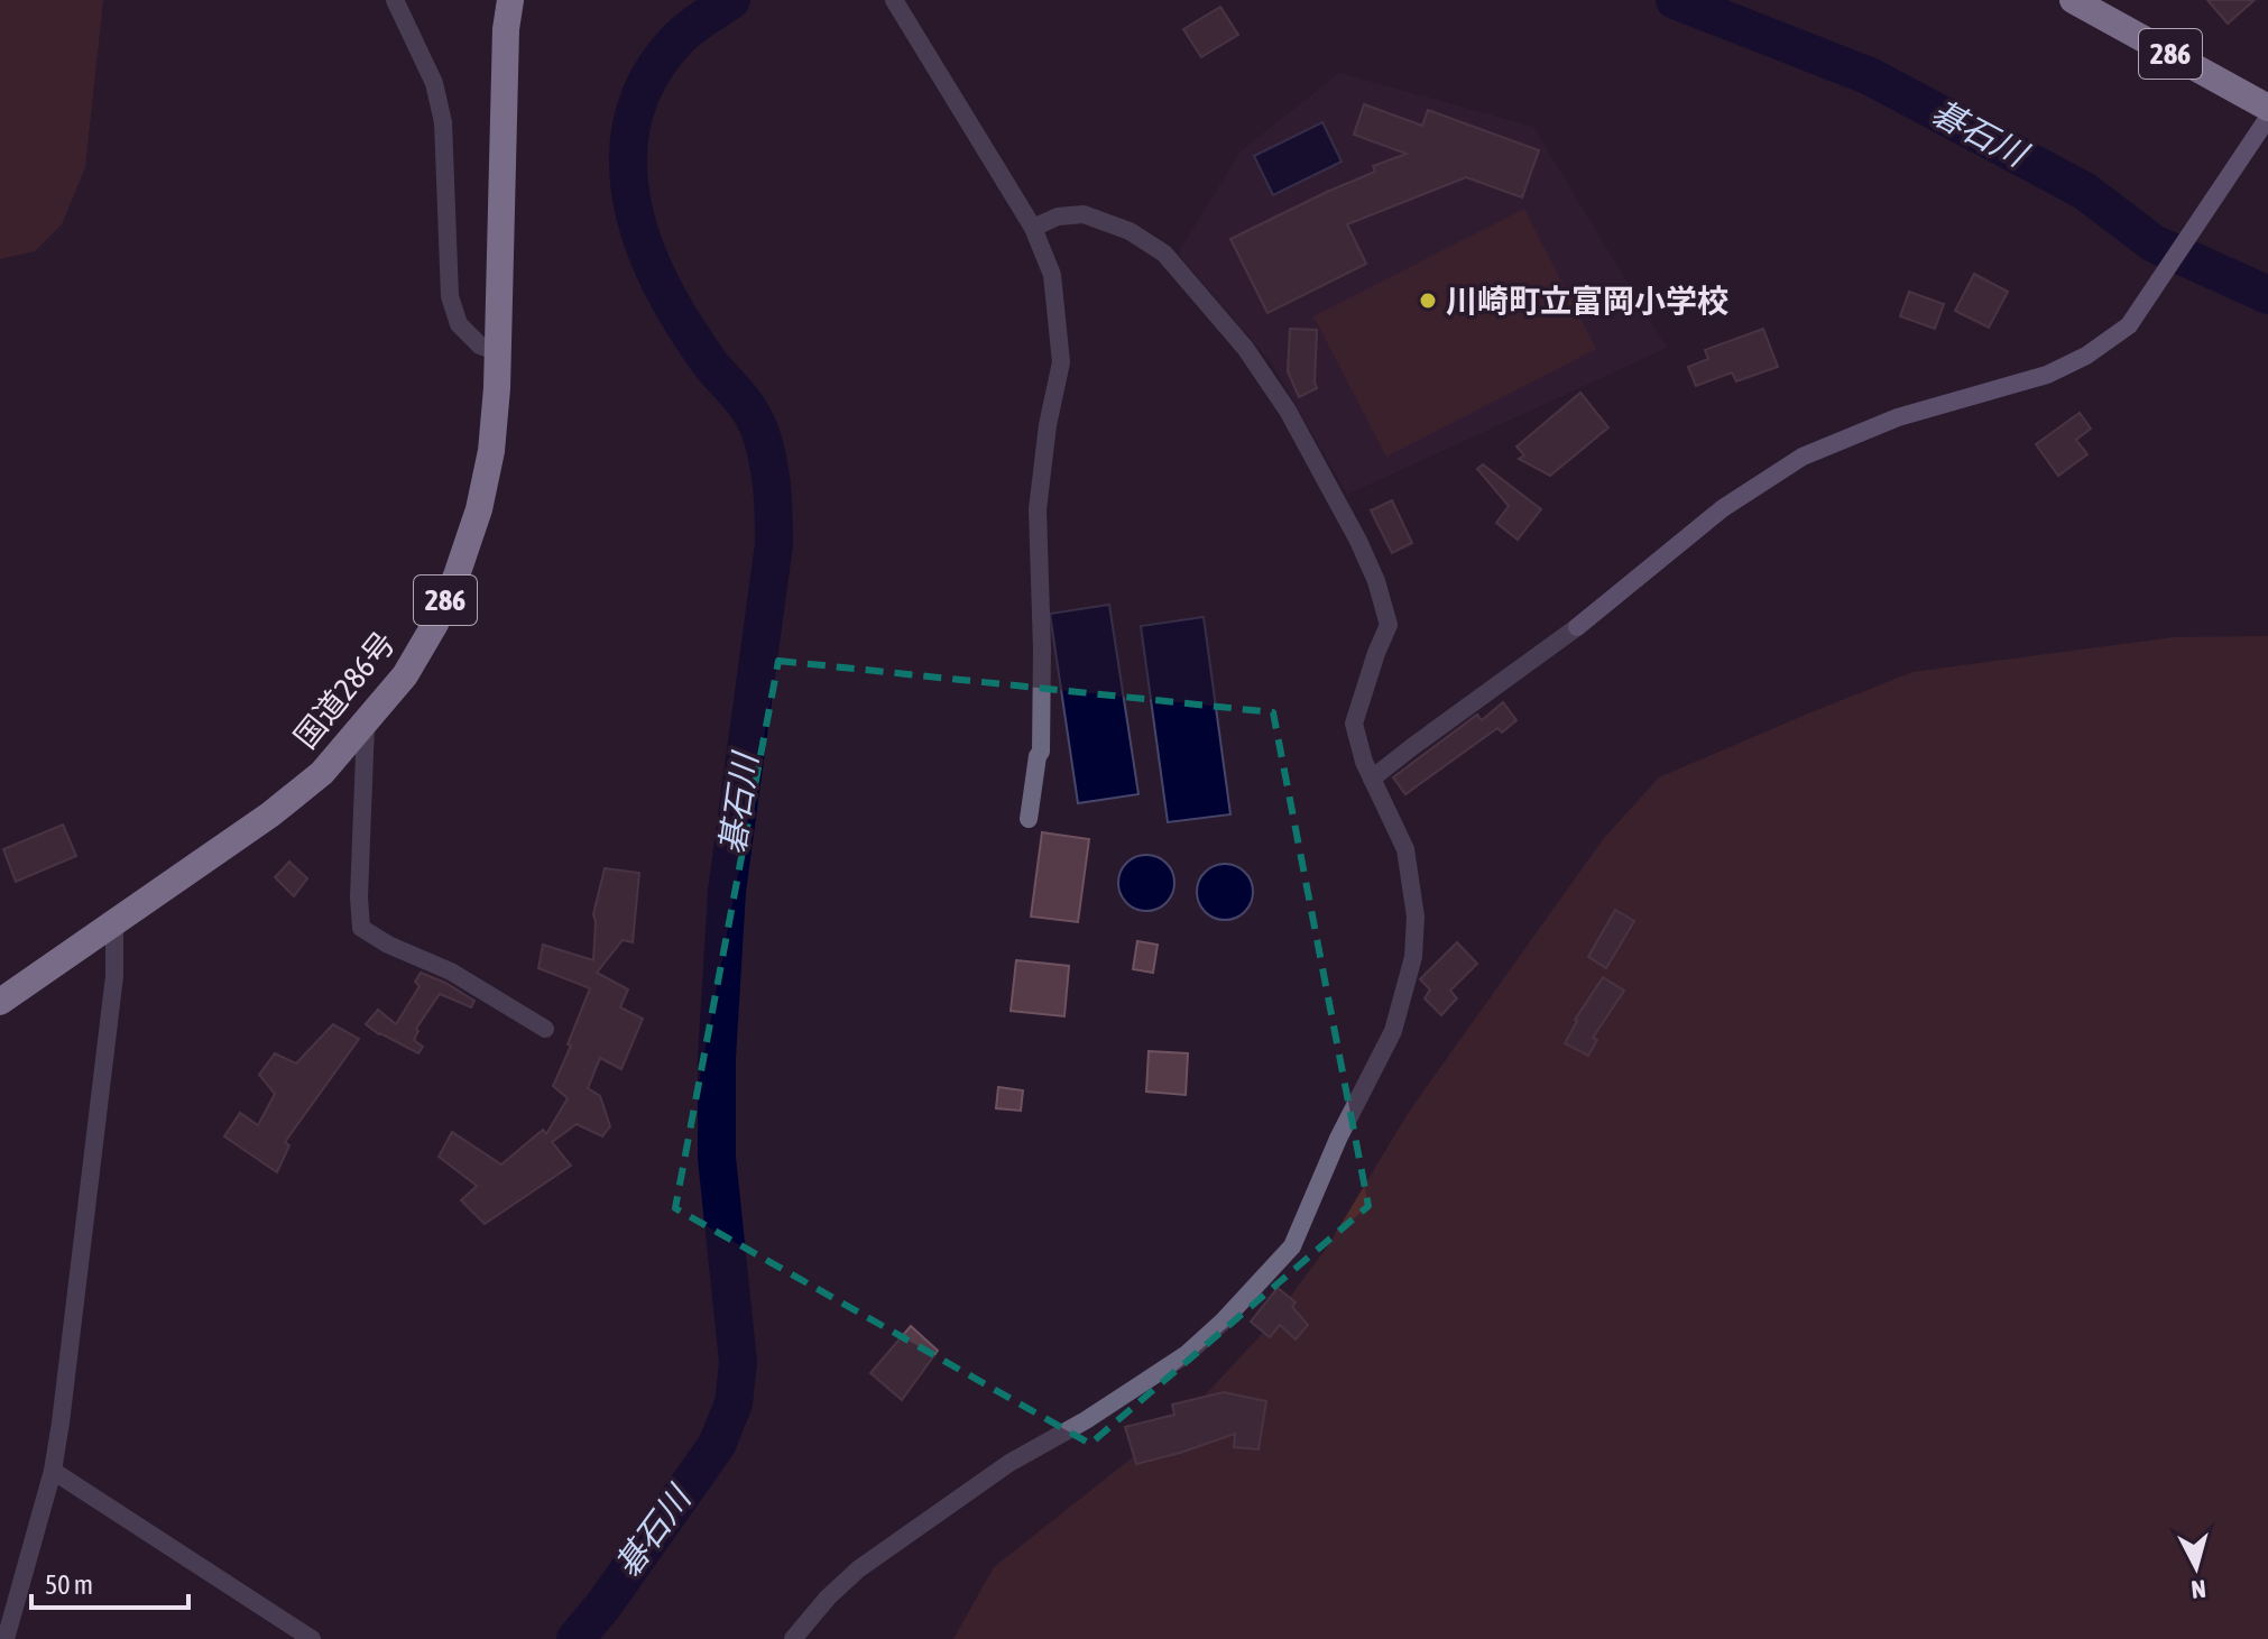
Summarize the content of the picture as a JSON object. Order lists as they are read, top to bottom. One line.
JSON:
{"streets":{"highway":["286","国道286号"]},"water":["碁石川"],"places":["川崎町立富岡小学校"],"scale_bar":"50 m","north":"bottom"}
